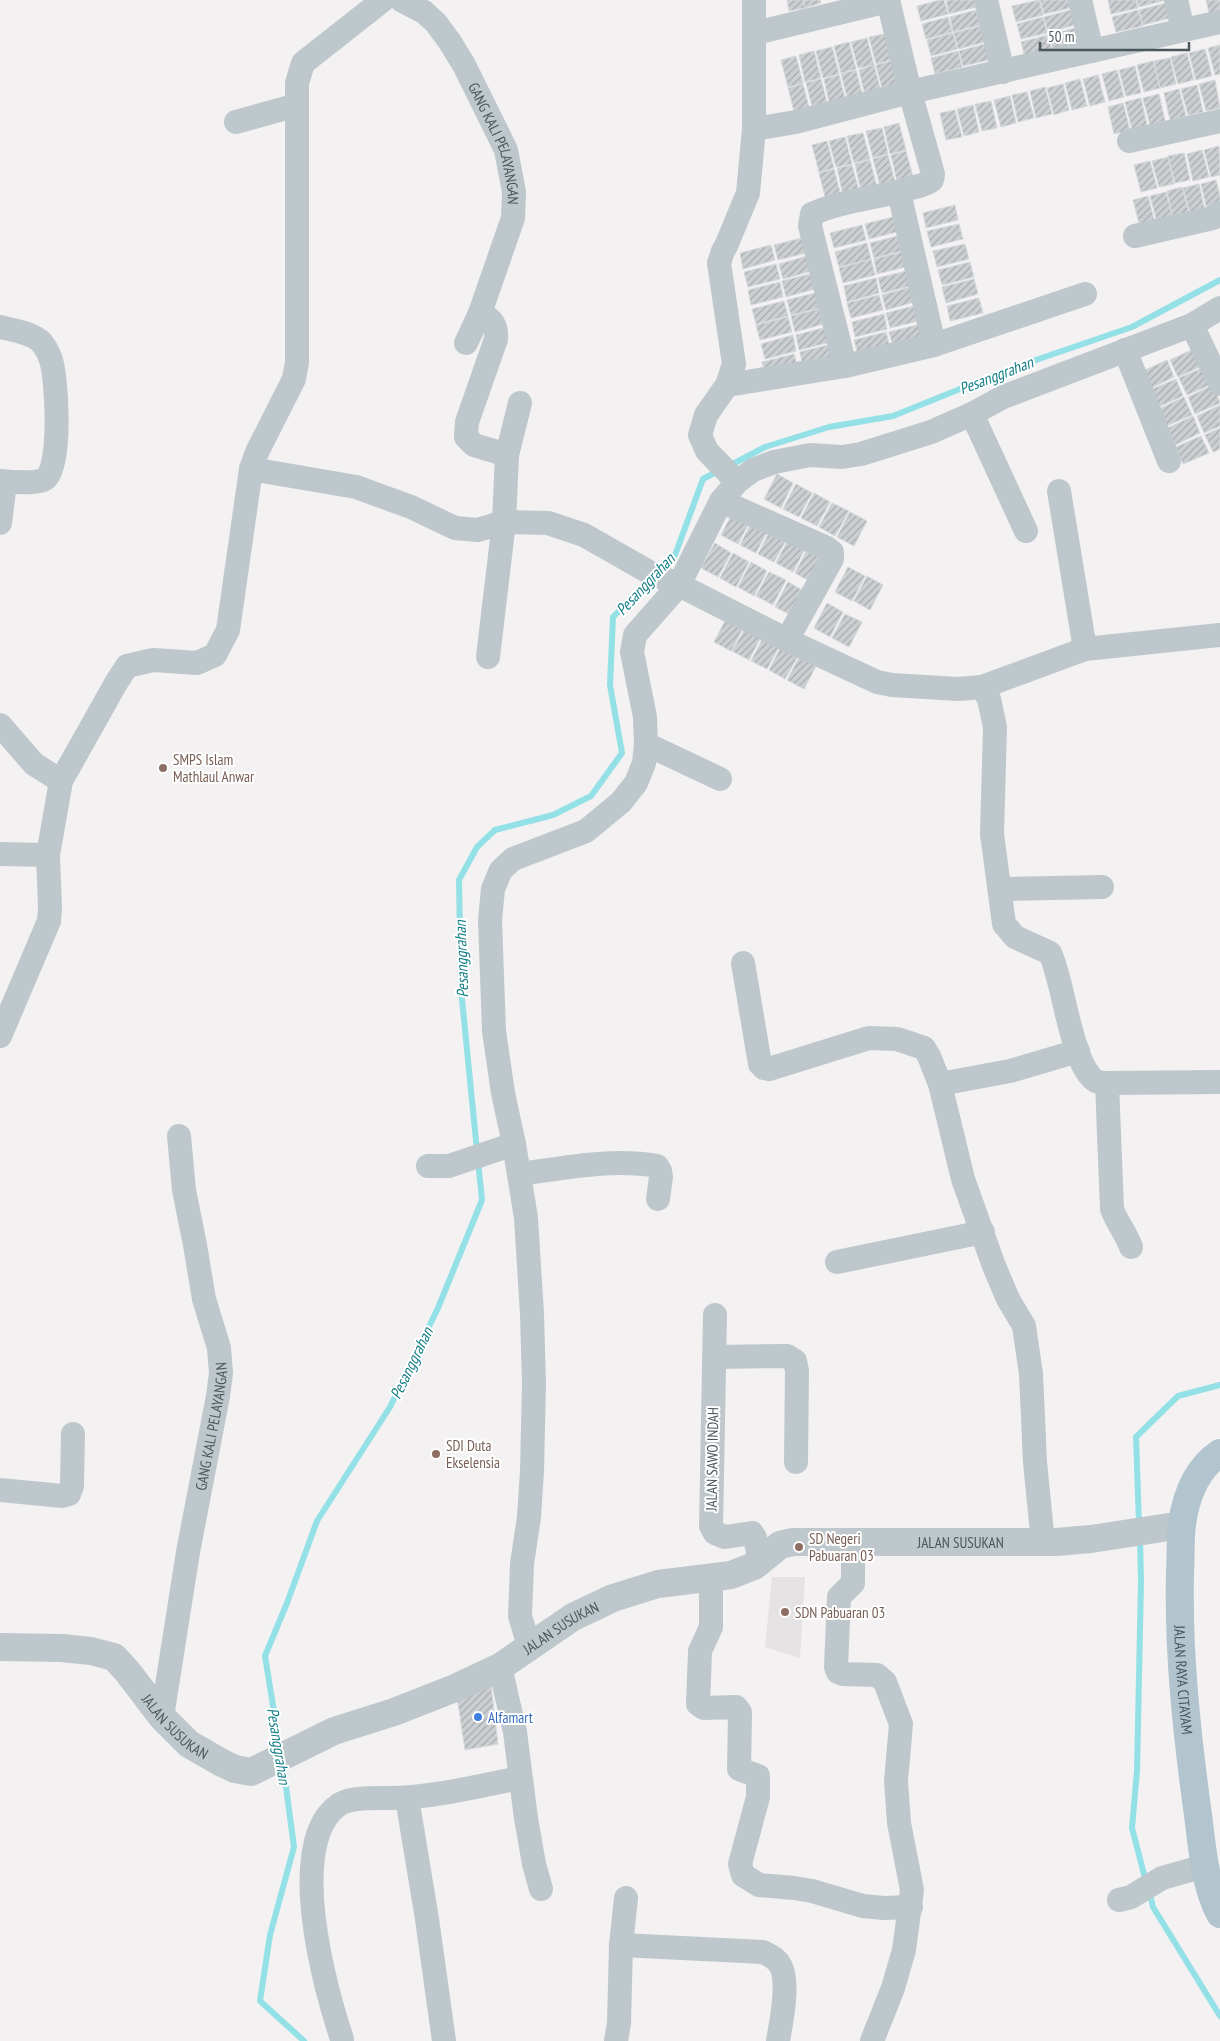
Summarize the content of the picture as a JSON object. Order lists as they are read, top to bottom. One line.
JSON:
{"streets":{"main road":["JALAN RAYA CITAYAM"],"street":["GANG KALI PELAYANGAN","JALAN SAWO INDAH","JALAN SUSUKAN"]},"crossings":[["GANG KALI PELAYANGAN","JALAN SUSUKAN"],["JALAN SAWO INDAH","JALAN SUSUKAN"],["JALAN SUSUKAN","JALAN RAYA CITAYAM"]],"water":["Pesanggrahan"],"places":["SMPS Islam Mathlaul Anwar","SDI Duta Ekselensia","SD Negeri Pabuaran 03","SDN Pabuaran 03","Alfamart"],"scale_bar":"50 m"}
